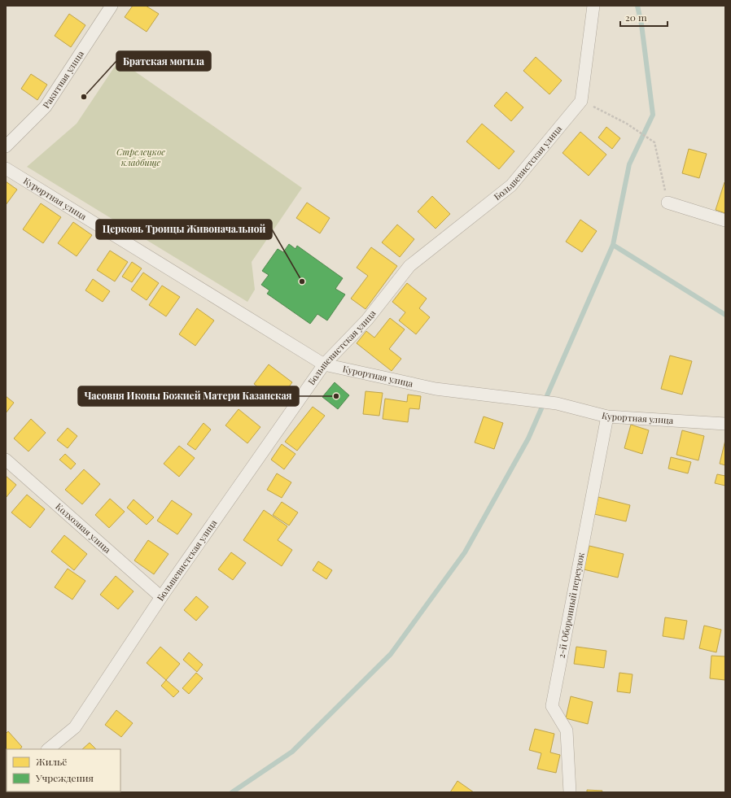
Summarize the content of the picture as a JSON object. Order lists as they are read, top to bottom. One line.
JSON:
{"streets":{"street":["Ракитная улица","Большевистская улица","Курортная улица","Колхозная улица","2-й Оборонный переулок"]},"crossings":[["Большевистская улица","Курортная улица"],["Большевистская улица","Колхозная улица"],["Курортная улица","2-й Оборонный переулок"]],"parks":["Стрелецкое кладбище"],"places":["Братская могила","Церковь Троицы Живоначальной","Часовня Иконы Божией Матери Казанская"],"legend":["Жильё","Учреждения"],"scale_bar":"20 m"}
